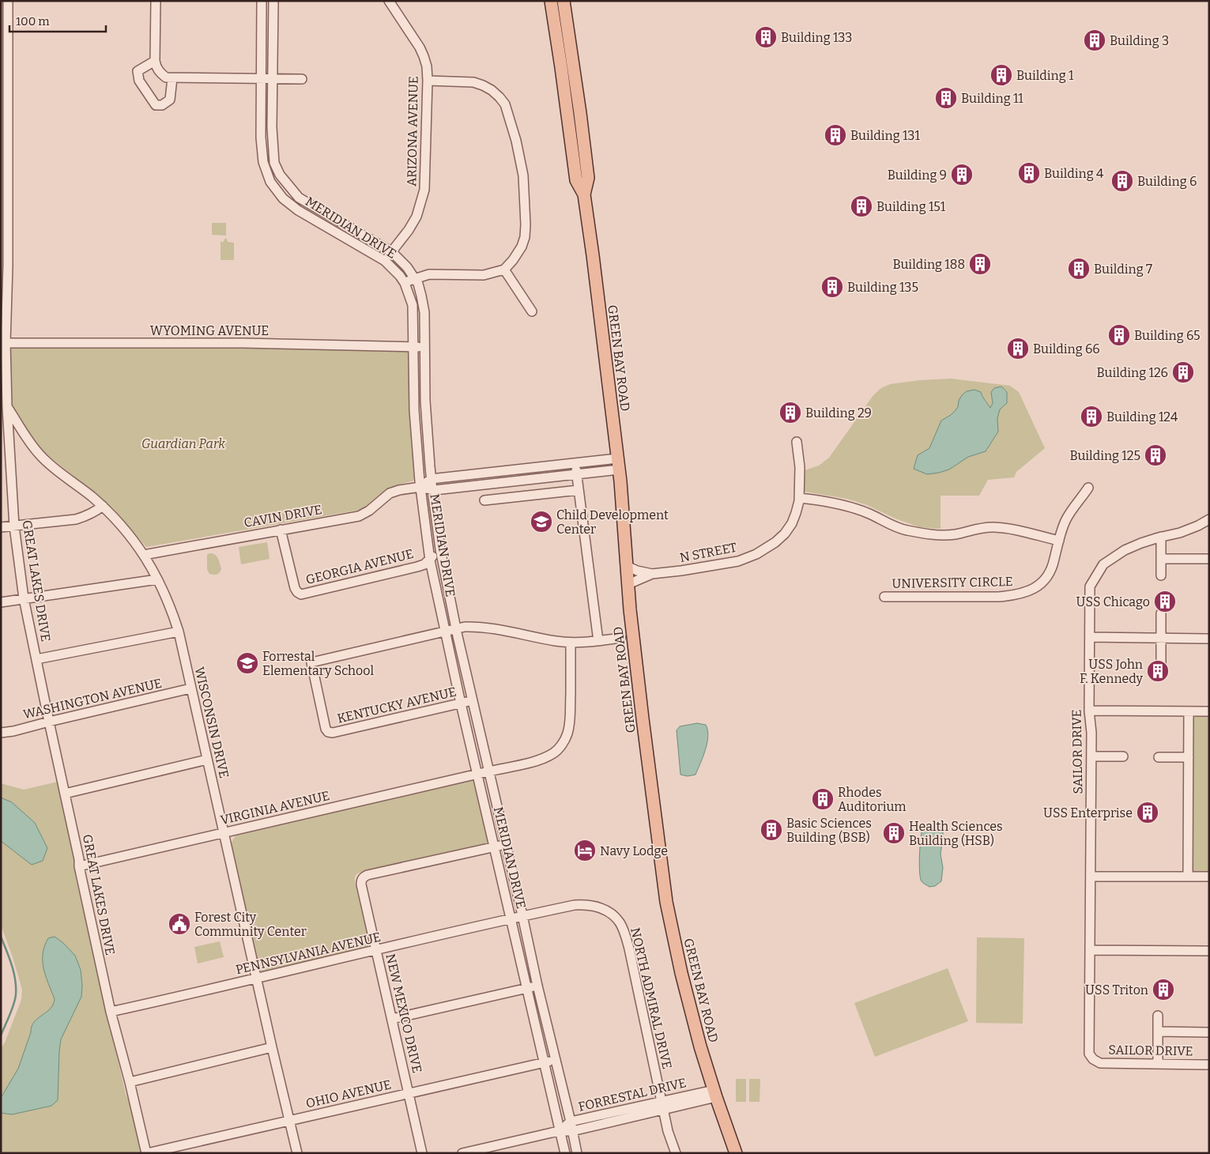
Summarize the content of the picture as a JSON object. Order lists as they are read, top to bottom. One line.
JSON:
{"streets":{"main road":["GREEN BAY ROAD"],"street":["ARIZONA AVENUE","MERIDIAN DRIVE","WYOMING AVENUE","CAVIN DRIVE","N STREET","GEORGIA AVENUE","GREAT LAKES DRIVE","UNIVERSITY CIRCLE","WASHINGTON AVENUE","KENTUCKY AVENUE","WISCONSIN DRIVE","SAILOR DRIVE","VIRGINIA AVENUE","PENNSYLVANIA AVENUE","NORTH ADMIRAL DRIVE","NEW MEXICO DRIVE","OHIO AVENUE","FORRESTAL DRIVE"]},"crossings":[["ARIZONA AVENUE","MERIDIAN DRIVE"],["MERIDIAN DRIVE","WYOMING AVENUE"],["MERIDIAN DRIVE","CAVIN DRIVE"],["MERIDIAN DRIVE","GEORGIA AVENUE"],["MERIDIAN DRIVE","KENTUCKY AVENUE"],["MERIDIAN DRIVE","VIRGINIA AVENUE"],["MERIDIAN DRIVE","PENNSYLVANIA AVENUE"],["MERIDIAN DRIVE","NORTH ADMIRAL DRIVE"],["MERIDIAN DRIVE","NEW MEXICO DRIVE"],["MERIDIAN DRIVE","OHIO AVENUE"],["MERIDIAN DRIVE","FORRESTAL DRIVE"],["WYOMING AVENUE","GREAT LAKES DRIVE"],["GREEN BAY ROAD","CAVIN DRIVE"],["GREEN BAY ROAD","N STREET"],["GREEN BAY ROAD","FORRESTAL DRIVE"],["CAVIN DRIVE","GEORGIA AVENUE"],["CAVIN DRIVE","WISCONSIN DRIVE"],["GREAT LAKES DRIVE","WASHINGTON AVENUE"],["GREAT LAKES DRIVE","WISCONSIN DRIVE"],["GREAT LAKES DRIVE","VIRGINIA AVENUE"],["GREAT LAKES DRIVE","PENNSYLVANIA AVENUE"],["GREAT LAKES DRIVE","OHIO AVENUE"],["WASHINGTON AVENUE","WISCONSIN DRIVE"],["WISCONSIN DRIVE","VIRGINIA AVENUE"],["WISCONSIN DRIVE","PENNSYLVANIA AVENUE"],["PENNSYLVANIA AVENUE","NORTH ADMIRAL DRIVE"],["PENNSYLVANIA AVENUE","NEW MEXICO DRIVE"],["NORTH ADMIRAL DRIVE","FORRESTAL DRIVE"],["NEW MEXICO DRIVE","OHIO AVENUE"]],"parks":["Guardian Park"],"places":{"building":["Building 133","Building 3","Building 1","Building 11","Building 131","Building 4","Building 9","Building 6","Building 151","Building 188","Building 7","Building 135","Building 65","Building 66","Building 126","Building 29","Building 124","Building 125","USS Chicago","USS John F. Kennedy","Rhodes Auditorium","USS Enterprise","Basic Sciences Building (BSB)","Health Sciences Building (HSB)","USS Triton"],"school or university":["Child Development Center","Forrestal Elementary School"],"hotel":["Navy Lodge"],"public building":["Forest City Community Center"]},"scale_bar":"100 m"}
